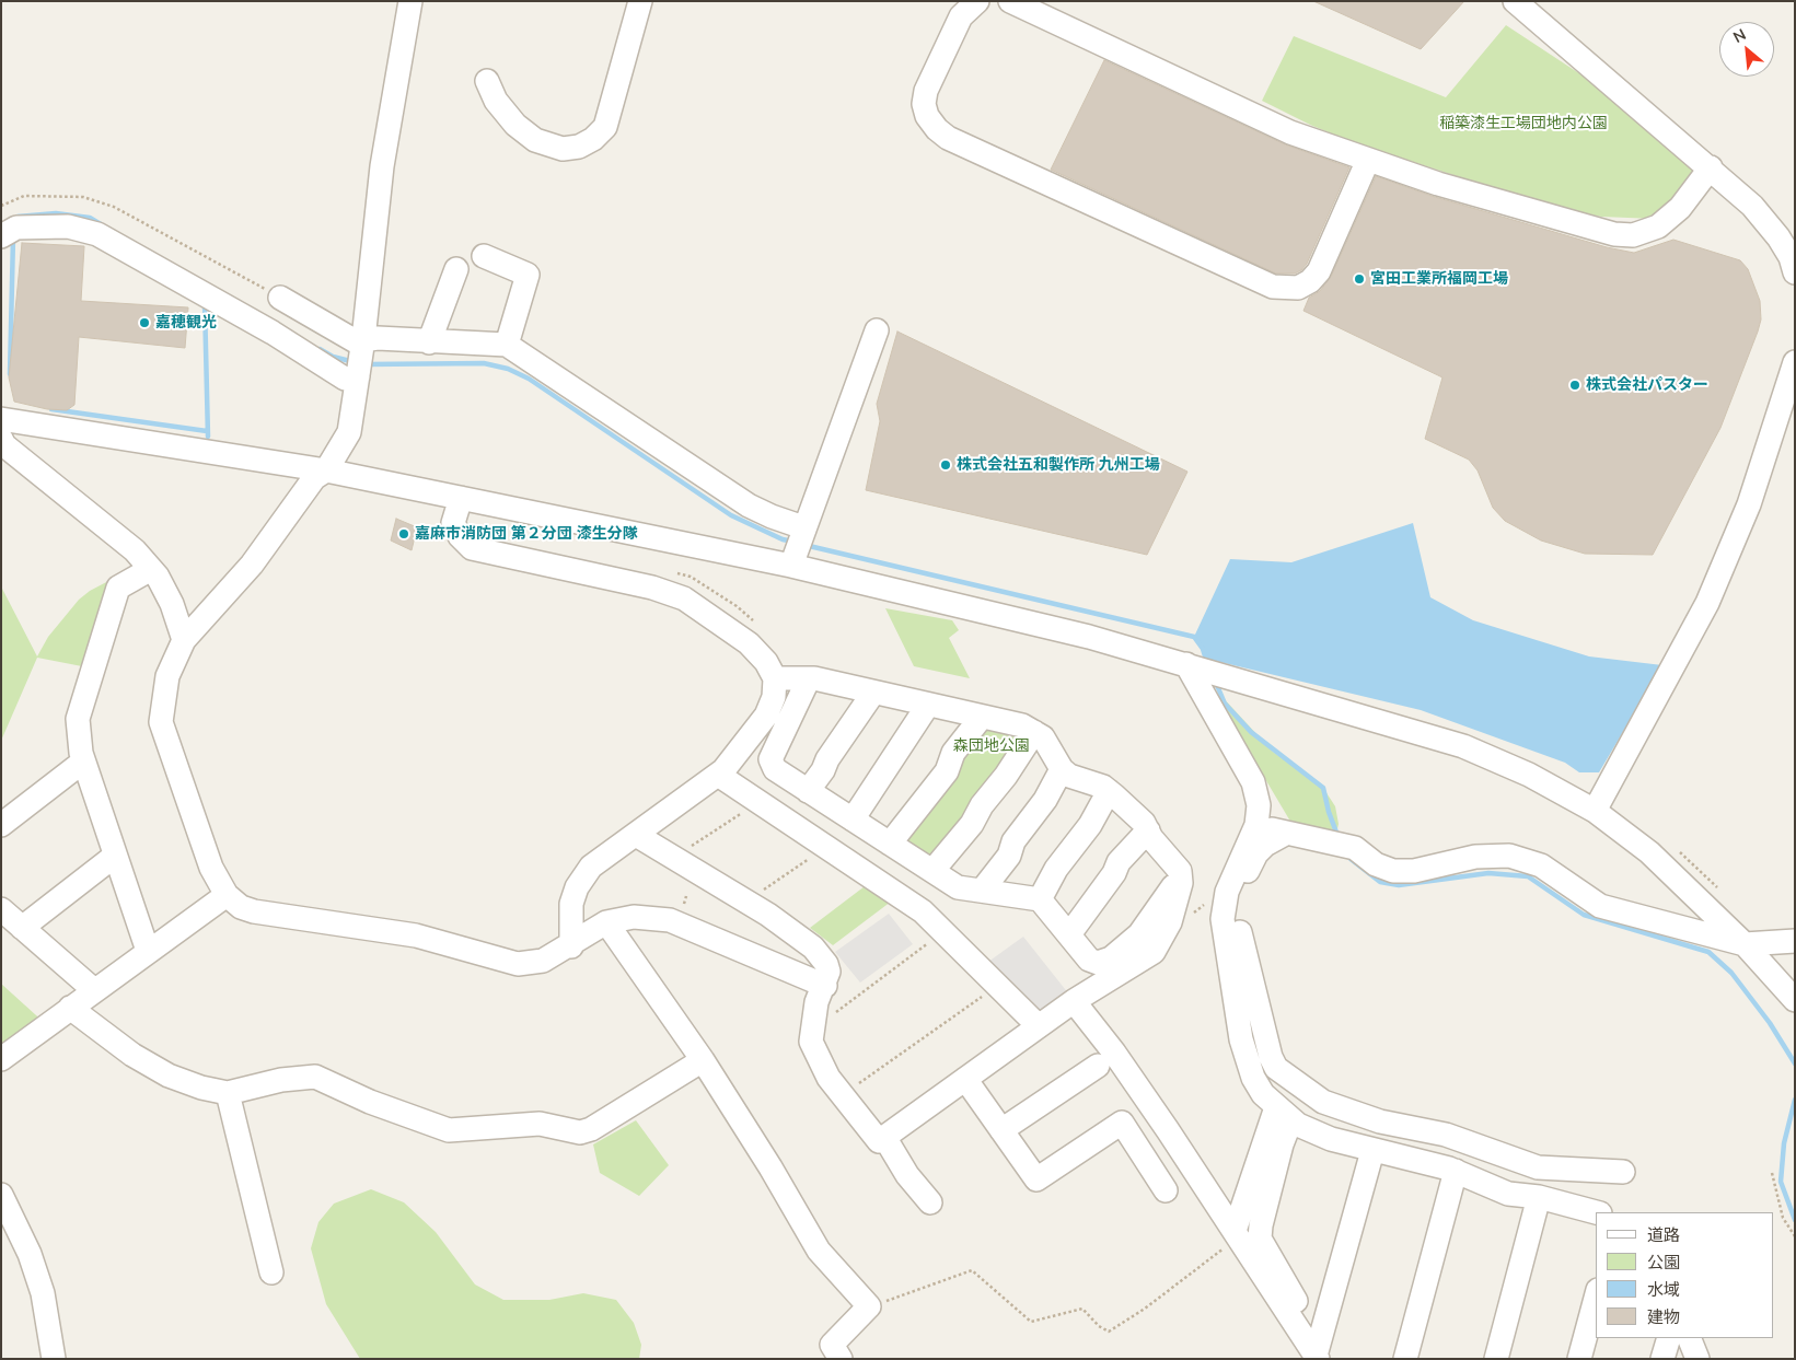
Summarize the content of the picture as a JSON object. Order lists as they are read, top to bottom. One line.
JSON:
{"parks":["稲築漆生工場団地内公園","森団地公園"],"places":["宮田工業所福岡工場","嘉穂観光","株式会社パスター","株式会社五和製作所 九州工場","嘉麻市消防団 第２分団 漆生分隊"],"legend":["道路","公園","水域","建物"],"north":"top left"}
